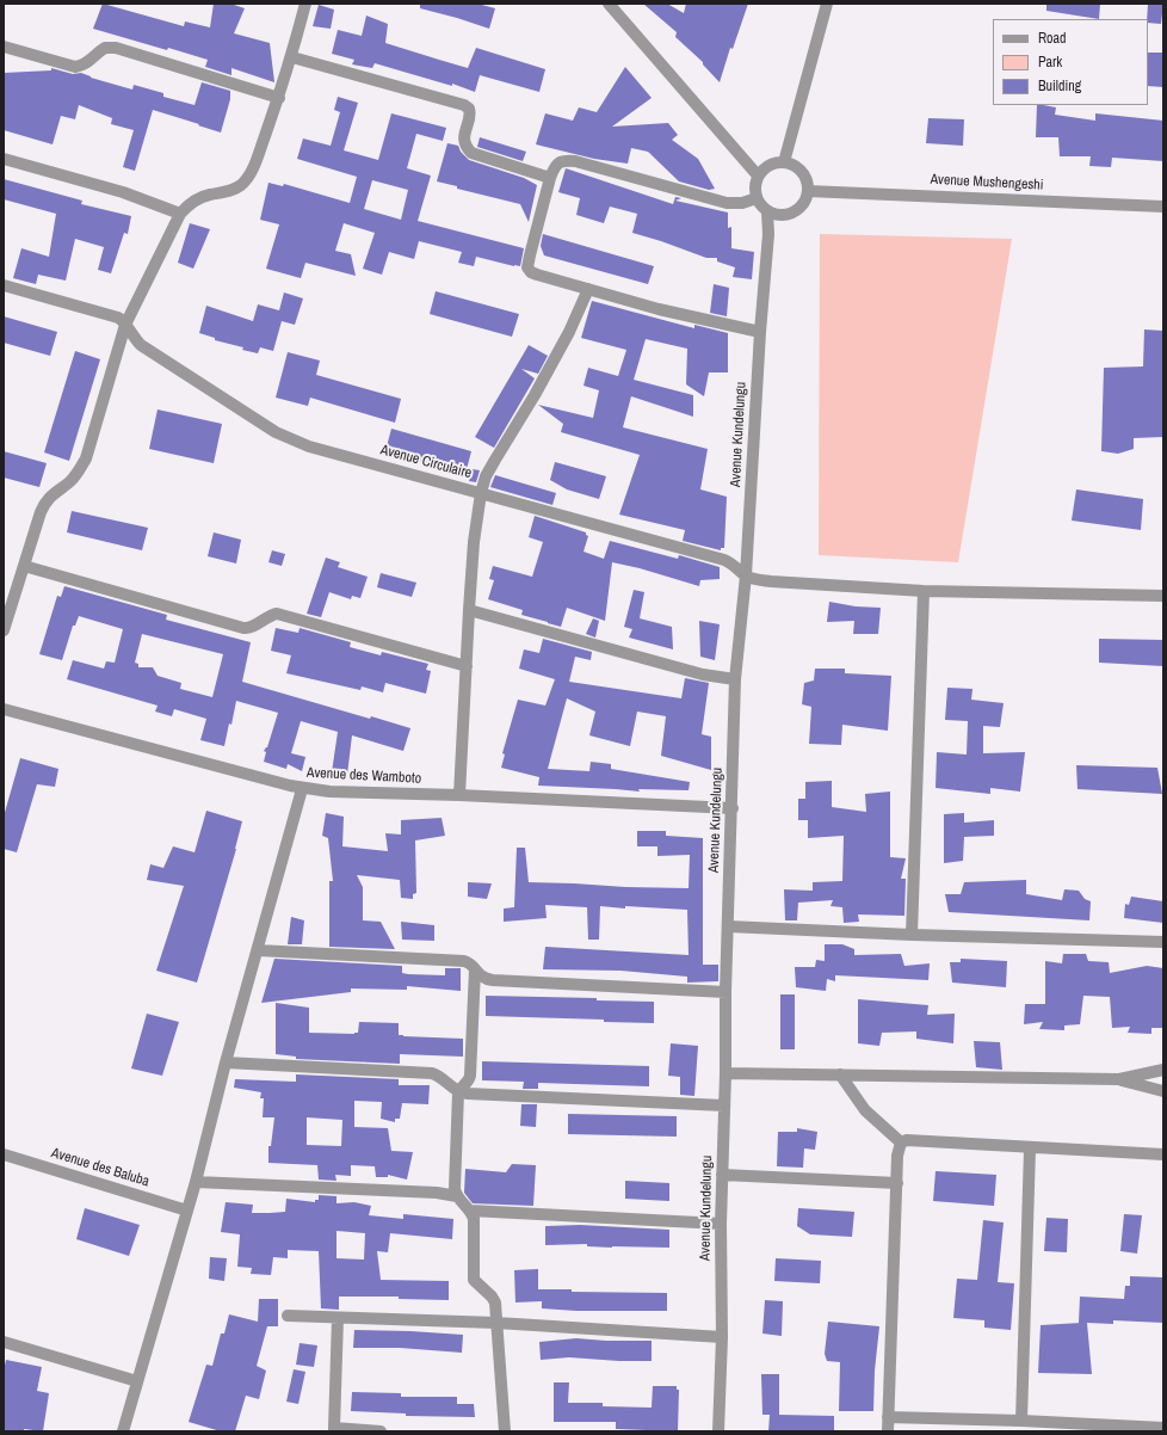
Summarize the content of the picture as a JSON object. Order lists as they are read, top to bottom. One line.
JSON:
{"streets":{"street":["Avenue Mushengeshi","Avenue Kundelungu","Avenue Circulaire","Avenue des Wamboto","Avenue des Baluba"]},"crossings":[["Avenue Mushengeshi","Avenue Kundelungu"],["Avenue Kundelungu","Avenue Circulaire"],["Avenue Kundelungu","Avenue des Wamboto"]],"legend":["Road","Park","Building"]}
